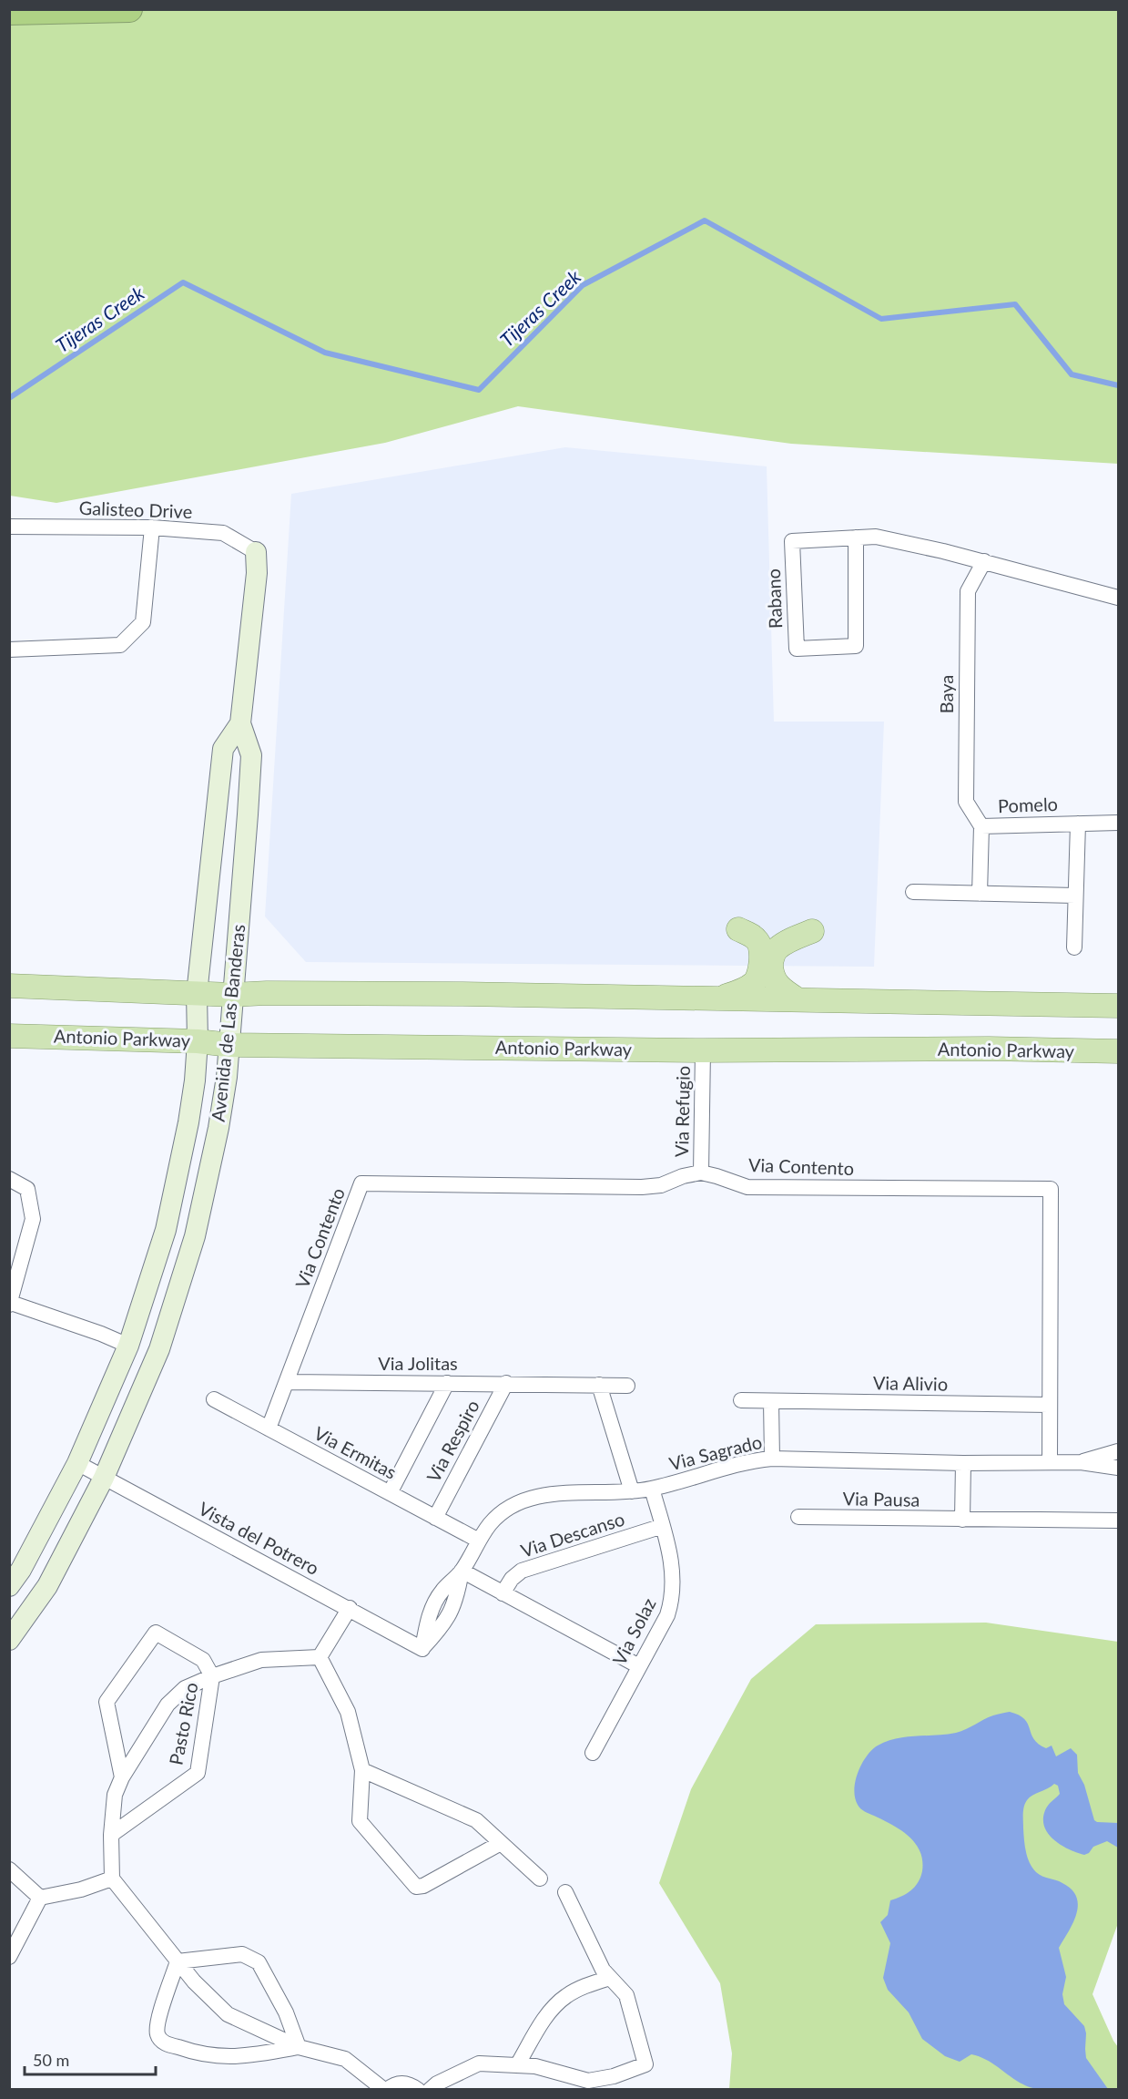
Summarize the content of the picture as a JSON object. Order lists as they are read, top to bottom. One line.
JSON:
{"streets":{"main road":["Avenida de Las Banderas","Antonio Parkway"],"street":["Galisteo Drive","Rabano","Baya","Pomelo","Via Refugio","Via Contento","Via Jolitas","Via Alivio","Via Respiro","Via Ermitas","Via Sagrado","Via Pausa","Via Descanso","Vista del Potrero","Via Solaz","Pasto Rico"]},"crossings":[["Galisteo Drive","Avenida de Las Banderas"],["Rabano","Baya"],["Baya","Pomelo"],["Avenida de Las Banderas","Antonio Parkway"],["Avenida de Las Banderas","Vista del Potrero"],["Antonio Parkway","Via Refugio"],["Via Refugio","Via Contento"],["Via Contento","Via Jolitas"],["Via Contento","Via Alivio"],["Via Contento","Via Sagrado"],["Via Jolitas","Via Respiro"],["Via Respiro","Via Ermitas"],["Via Ermitas","Via Sagrado"],["Via Sagrado","Vista del Potrero"],["Via Sagrado","Via Solaz"],["Via Descanso","Via Solaz"]],"water":["Tijeras Creek"],"scale_bar":"50 m"}
